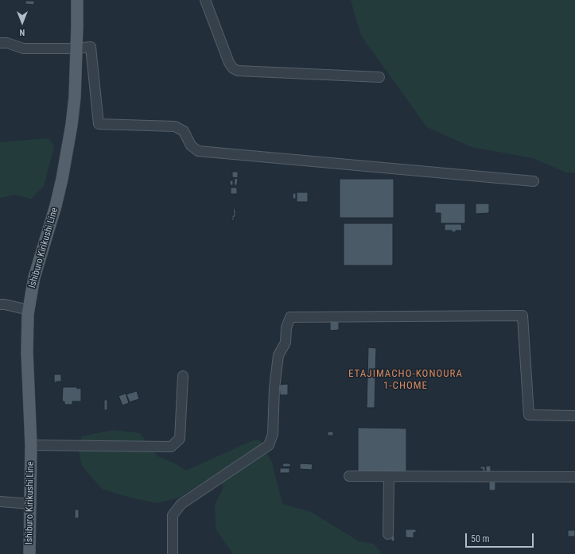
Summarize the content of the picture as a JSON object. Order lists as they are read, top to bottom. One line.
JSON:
{"streets":{"main road":["Ishiburo Kirikushi Line"]},"districts":["ETAJIMACHO-KONOURA 1-CHOME"],"scale_bar":"50 m","north":"bottom"}
